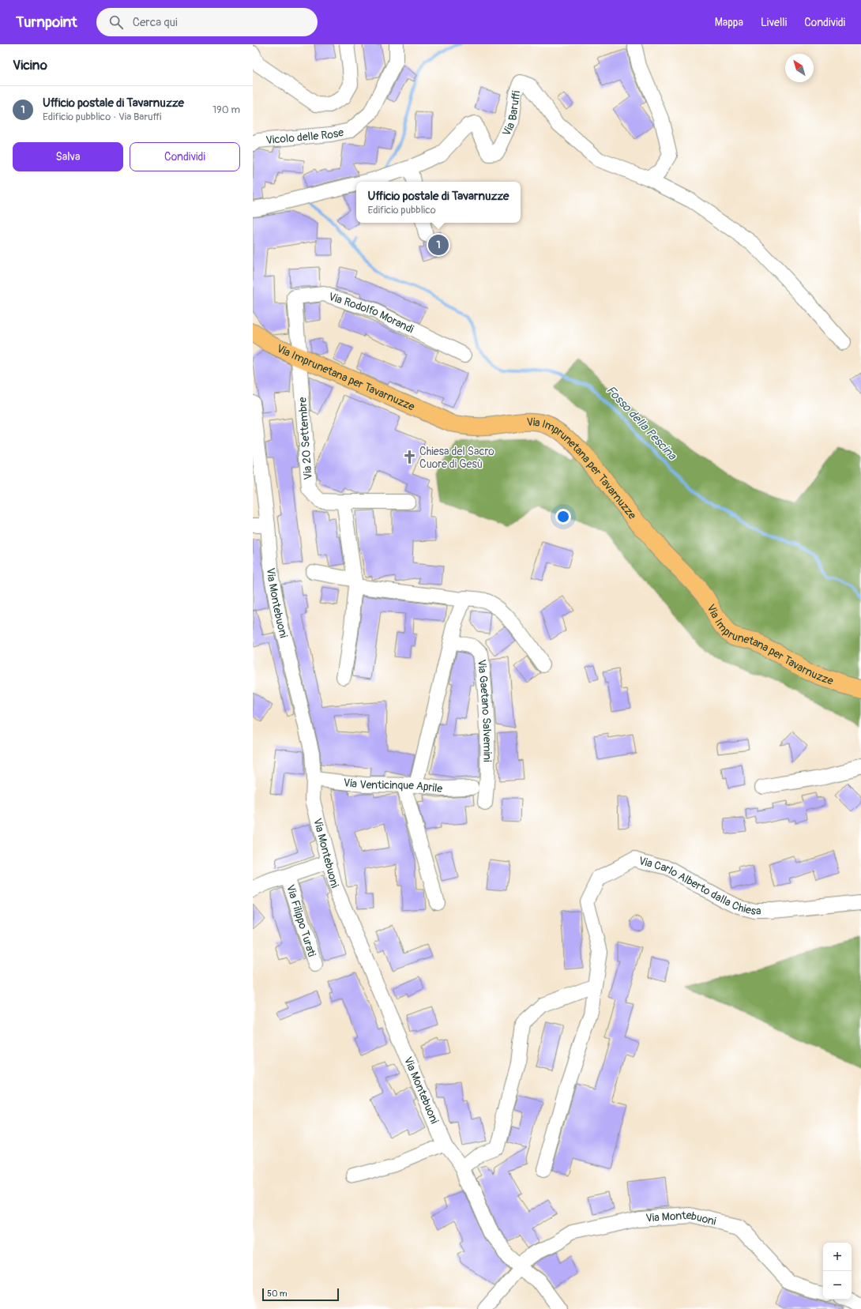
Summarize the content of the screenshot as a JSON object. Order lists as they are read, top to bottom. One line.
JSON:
{"streets":{"main road":["Via Imprunetana per Tavarnuzze"],"street":["Via Baruffi","Vicolo delle Rose","Via Rodolfo Morandi","Via 20 Settembre","Via Montebuoni","Via Gaetano Salvemini","Via Venticinque Aprile","Via Carlo Alberto dalla Chiesa","Via Filippo Turati"]},"crossings":[["Via Rodolfo Morandi","Via Imprunetana per Tavarnuzze"],["Via Rodolfo Morandi","Via 20 Settembre"],["Via Imprunetana per Tavarnuzze","Via 20 Settembre"],["Via Montebuoni","Via Venticinque Aprile"],["Via Montebuoni","Via Filippo Turati"]],"water":["Fosso della Pescina"],"places":{"church":["Chiesa del Sacro Cuore di Gesù"]},"scale_bar":"50 m","north":"top left","page":{"header":"Turnpoint","search":"Cerca qui","nav":["Mappa","Livelli","Condividi"],"heading":"Vicino","list":[{"mark":"1","name":"Ufficio postale di Tavarnuzze","note":"Edificio pubblico · Via Baruffi","value":"190 m"}],"buttons":["Salva","Condividi"],"popup":["Ufficio postale di Tavarnuzze","Edificio pubblico"],"pins":"1","map_buttons":["+","−"],"scale":"50 m"}}
